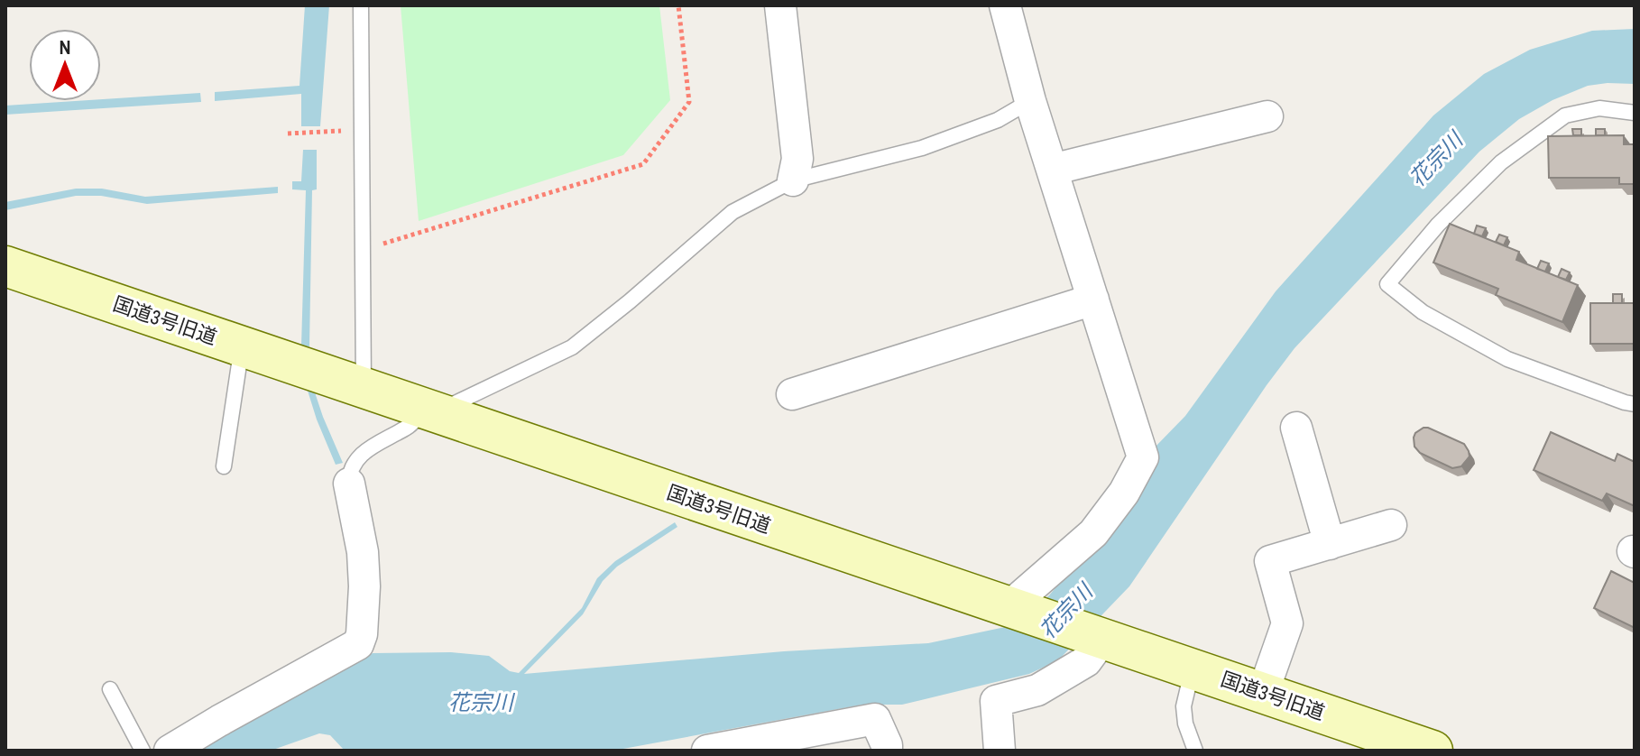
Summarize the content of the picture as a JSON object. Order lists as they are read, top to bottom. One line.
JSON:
{"streets":{"street":["国道3号旧道"]},"water":["花宗川"],"north":"top"}
